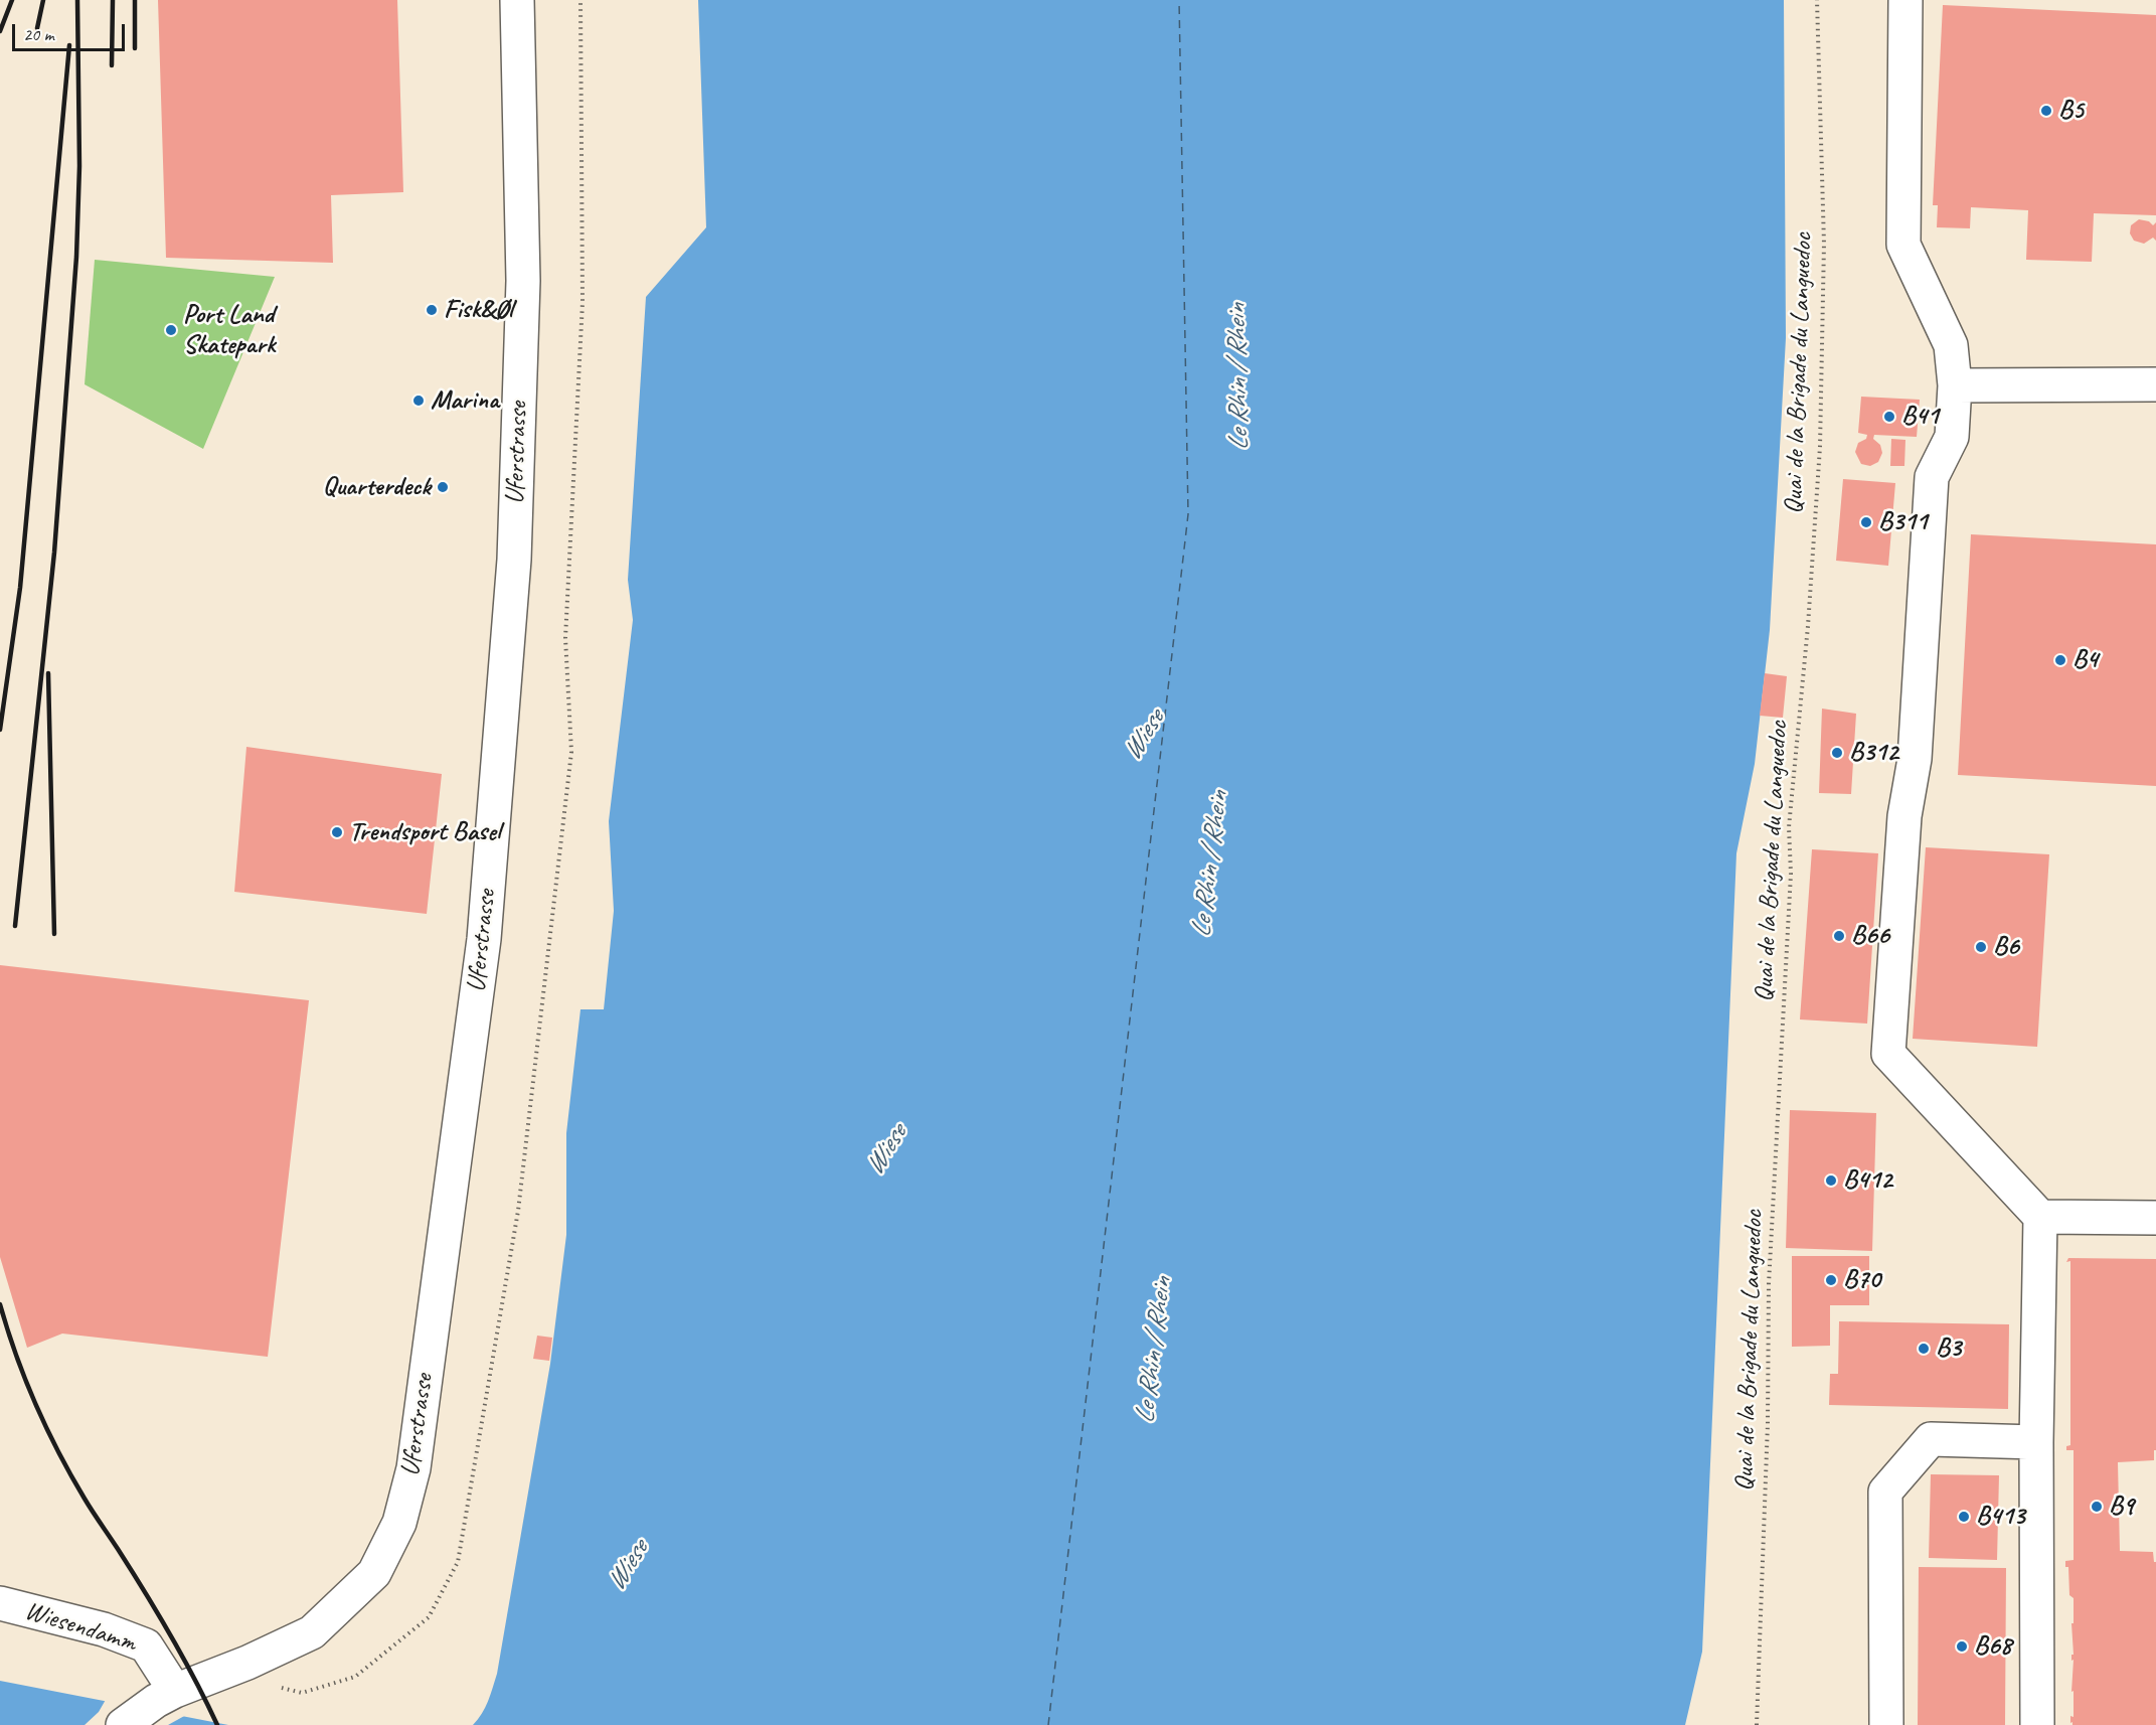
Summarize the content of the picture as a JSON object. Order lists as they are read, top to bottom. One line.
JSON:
{"streets":{"street":["Uferstrasse","Wiesendamm"],"path":["Quai de la Brigade du Languedoc"]},"crossings":[["Uferstrasse","Wiesendamm"]],"water":["Le Rhin / Rhein","Wiese"],"places":["B5","Fisk&Øl","Port Land Skatepark","Marina","B41","Quarterdeck","B311","B4","B312","Trendsport Basel","B66","B6","B412","B70","B3","B9","B413","B68"],"scale_bar":"20 m"}
